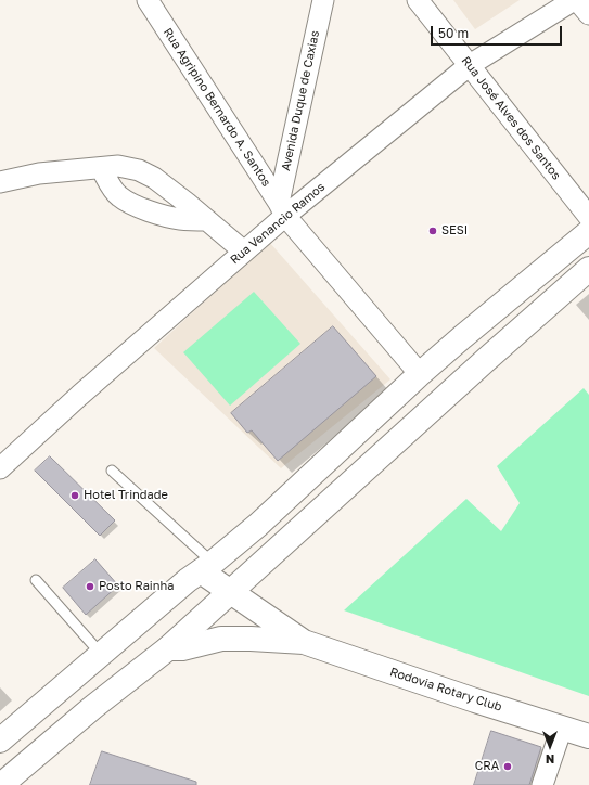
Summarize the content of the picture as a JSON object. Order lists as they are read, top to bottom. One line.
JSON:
{"streets":{"main road":["Rodovia Rotary Club"],"street":["Avenida Duque de Caxias","Rua Agripino Bernardo A. Santos","Rua José Alves dos Santos","Rua Venancio Ramos"]},"crossings":[["Avenida Duque de Caxias","Rua Agripino Bernardo A. Santos"],["Avenida Duque de Caxias","Rua Venancio Ramos"],["Rua Agripino Bernardo A. Santos","Rua Venancio Ramos"],["Rua José Alves dos Santos","Rua Venancio Ramos"]],"places":["SESI","Hotel Trindade","Posto Rainha","CRA"],"scale_bar":"50 m","north":"bottom"}
